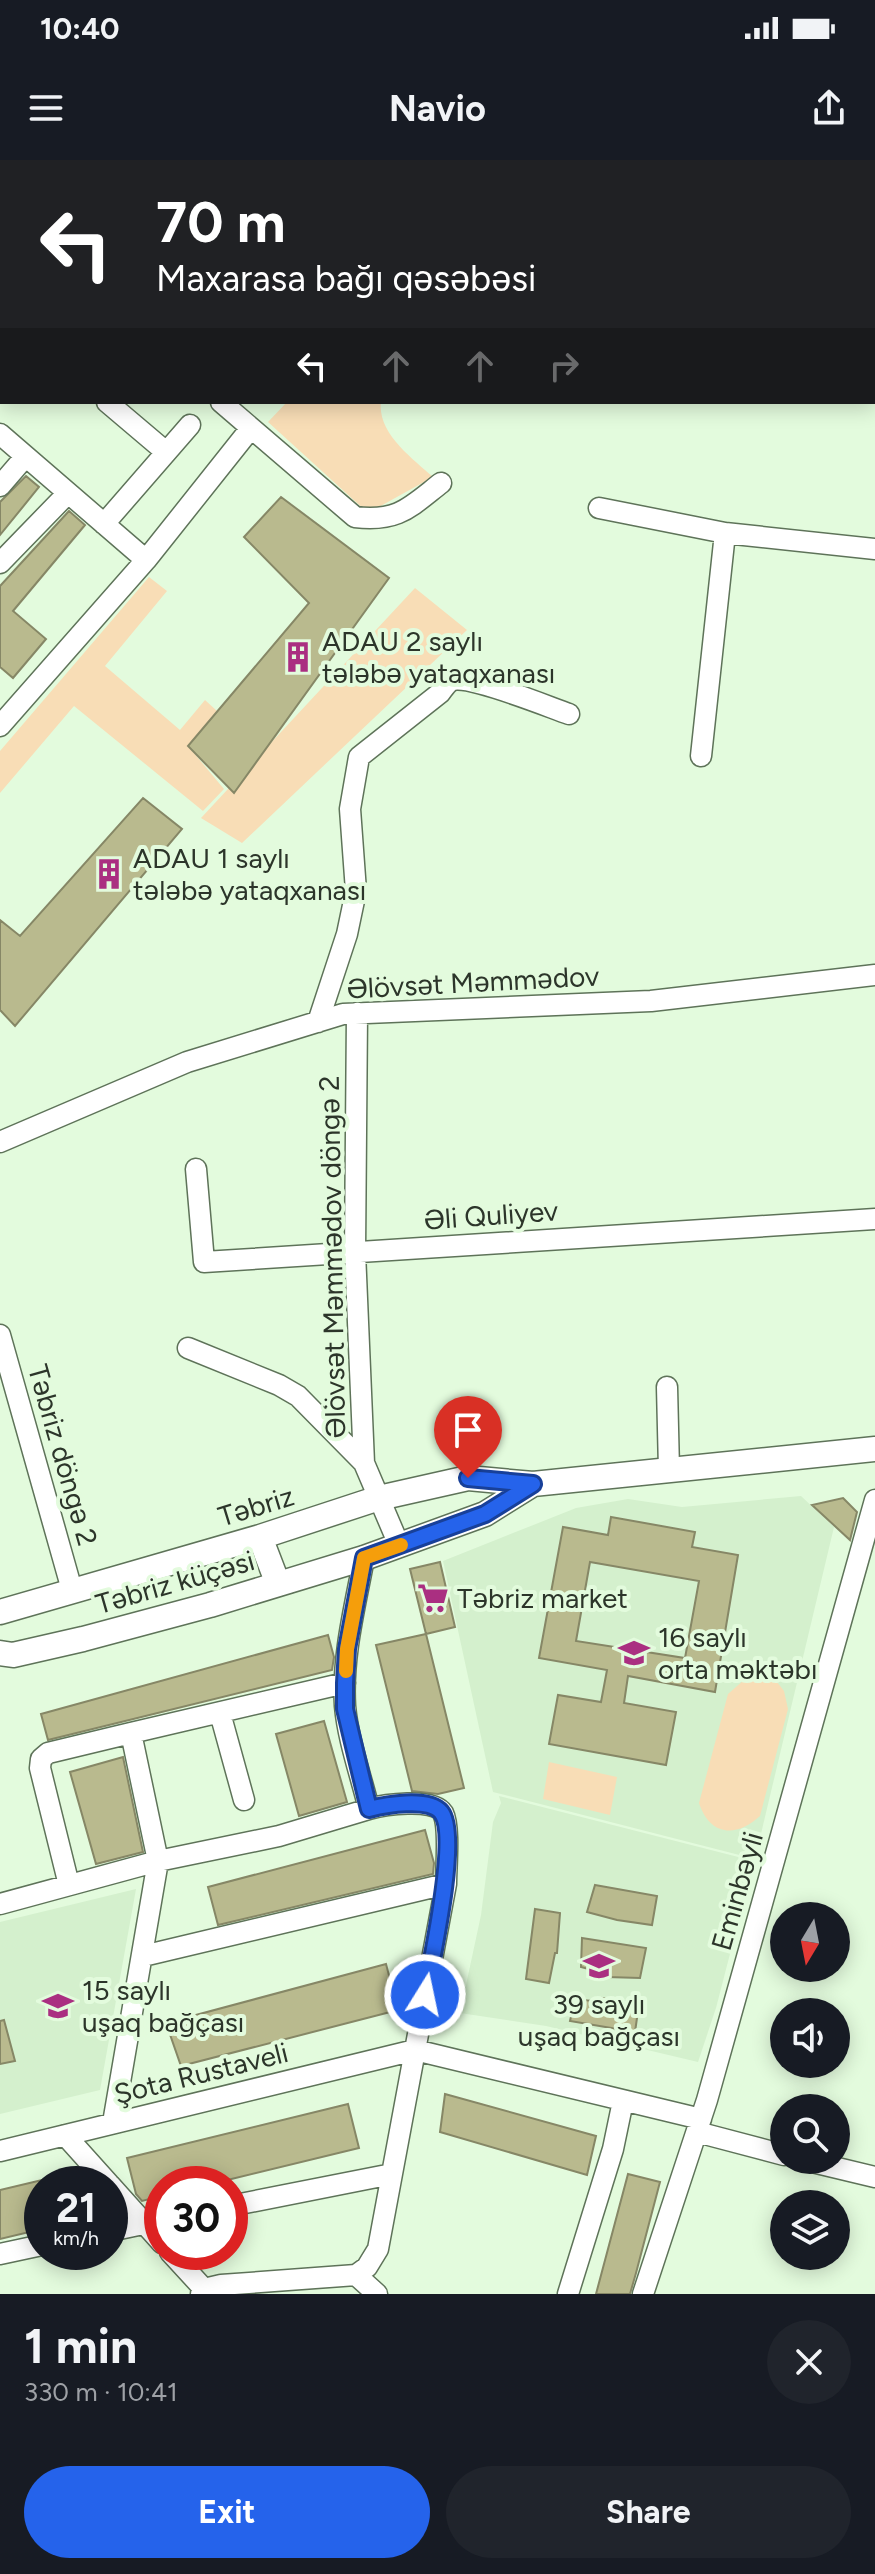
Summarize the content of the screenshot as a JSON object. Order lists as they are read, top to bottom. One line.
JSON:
{"streets":{"main road":["Təbriz","Təbriz küçəsi"],"street":["Əlövsət Məmmədov","Əli Quliyev","Əlövsət Məmmədov döngə 2","Təbriz döngə 2","Eminbəyli","Şota Rustaveli"]},"crossings":[["Əlövsət Məmmədov","Əlövsət Məmmədov döngə 2"],["Əli Quliyev","Əlövsət Məmmədov döngə 2"],["Əlövsət Məmmədov döngə 2","Təbriz"],["Təbriz döngə 2","Təbriz"],["Təbriz","Təbriz küçəsi"]],"places":{"building":["ADAU 2 saylı tələbə yataqxanası","ADAU 1 saylı tələbə yataqxanası"],"supermarket":["Təbriz market"],"school or university":["16 saylı orta məktəbı","39 saylı uşaq bağçası","15 saylı uşaq bağçası"]},"north":"bottom","page":{"status":"10:40","header":"Navio","turn":["70 m","Maxarasa bağı qəsəbəsi"],"speed":"21 km/h","limit":"30","heading":["1 min","330 m · 10:41"],"buttons":["Exit","Share"]}}
